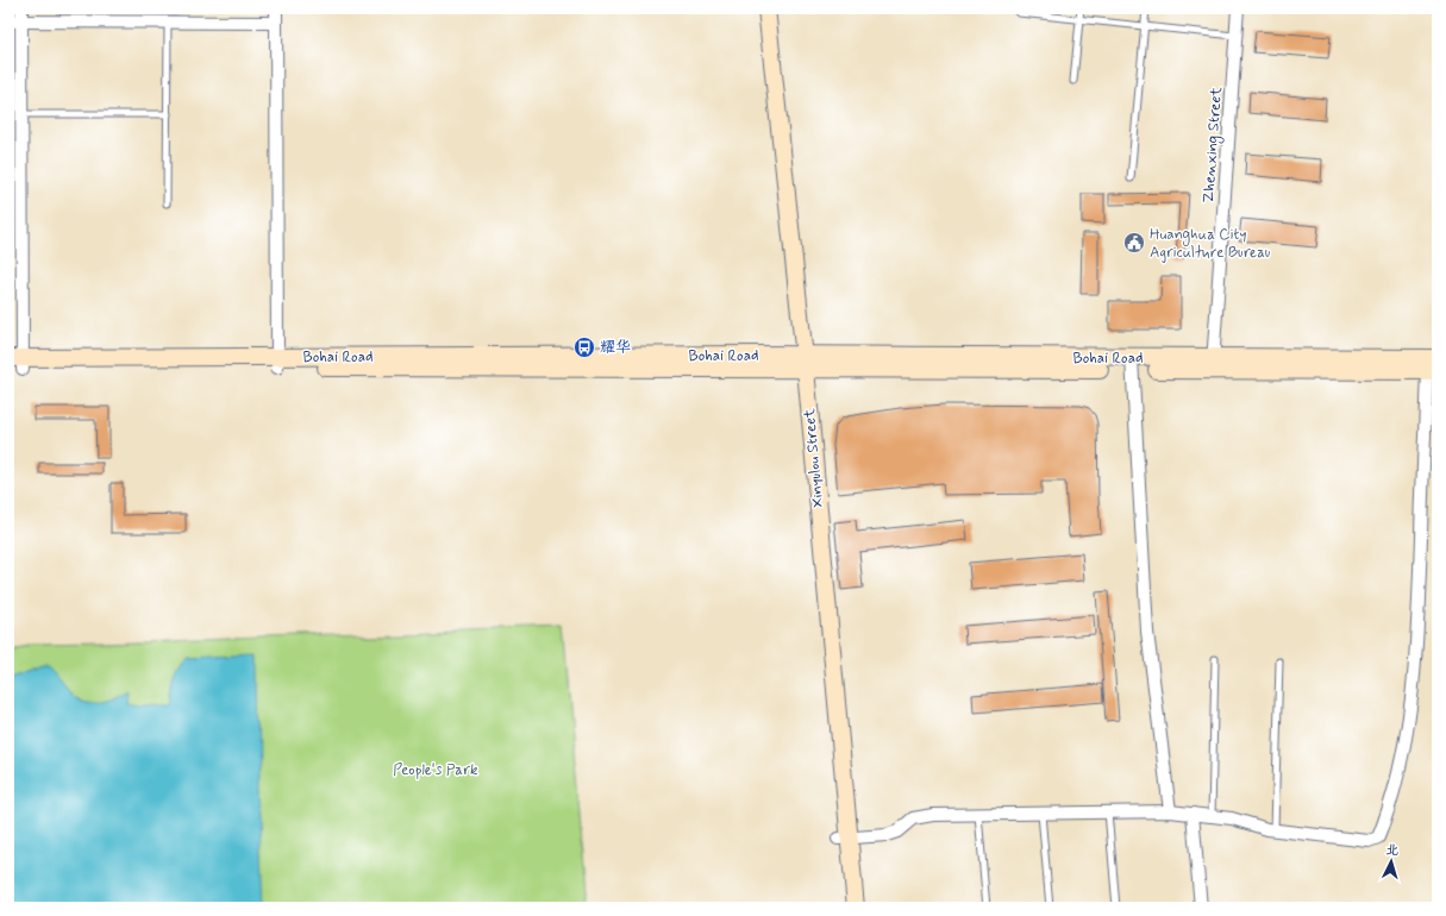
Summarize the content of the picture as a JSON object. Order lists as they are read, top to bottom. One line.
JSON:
{"streets":{"main road":["Bohai Road","Xinyulou Street"],"street":["Zhenxing Street"]},"crossings":[["Zhenxing Street","Bohai Road"],["Bohai Road","Xinyulou Street"]],"parks":["People's Park"],"places":{"public building":["Huanghua City Agriculture Bureau"],"bus stop":["耀华"]},"north":"top"}
